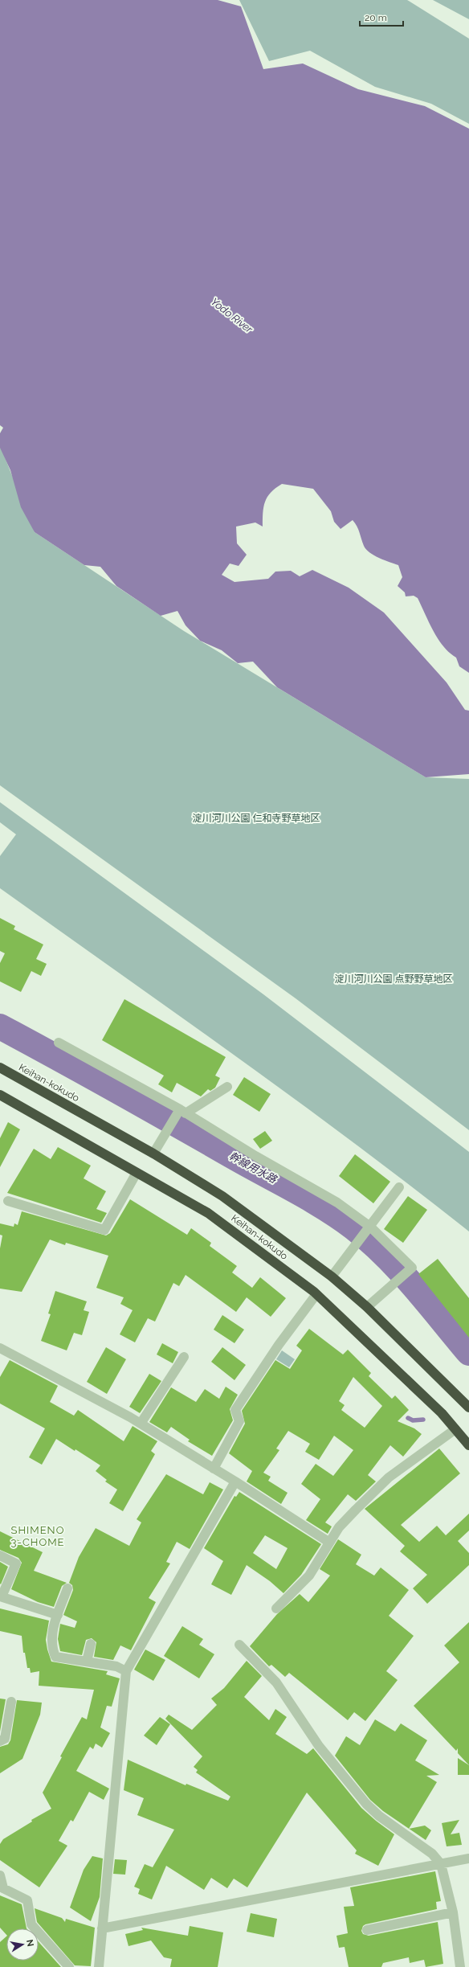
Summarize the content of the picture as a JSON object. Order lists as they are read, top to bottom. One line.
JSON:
{"streets":{"highway":["Keihan-kokudo"]},"districts":["SHIMENO 3-CHOME"],"water":["Yodo River","幹線用水路"],"parks":["淀川河川公園 仁和寺野草地区","淀川河川公園 点野野草地区"],"scale_bar":"20 m","north":"right"}
